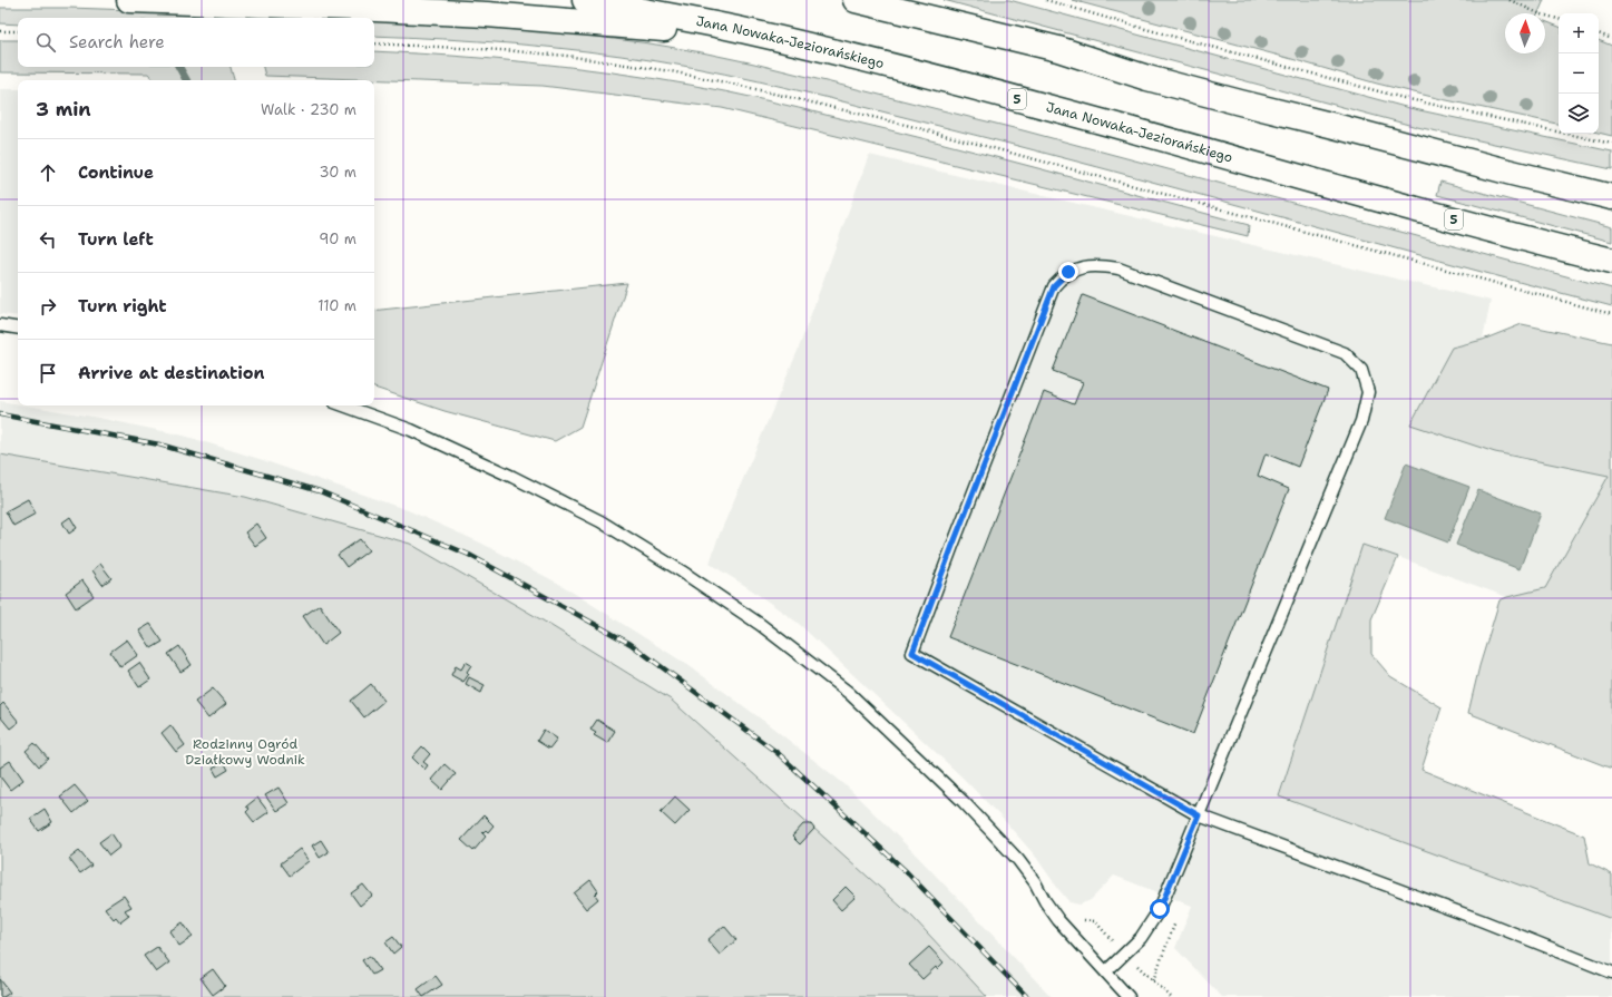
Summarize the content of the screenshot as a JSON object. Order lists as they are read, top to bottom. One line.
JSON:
{"streets":{"main road":["Jana Nowaka-Jeziorańskiego","5"]},"parks":["Rodzinny Ogród Działkowy Wodnik"],"north":"top","page":{"map_buttons":["+","−"],"search":"Search here","heading":["3 min","Walk · 230 m"],"list":[["Continue","30 m"],["Turn left","90 m"],["Turn right","110 m"],"Arrive at destination"]}}
